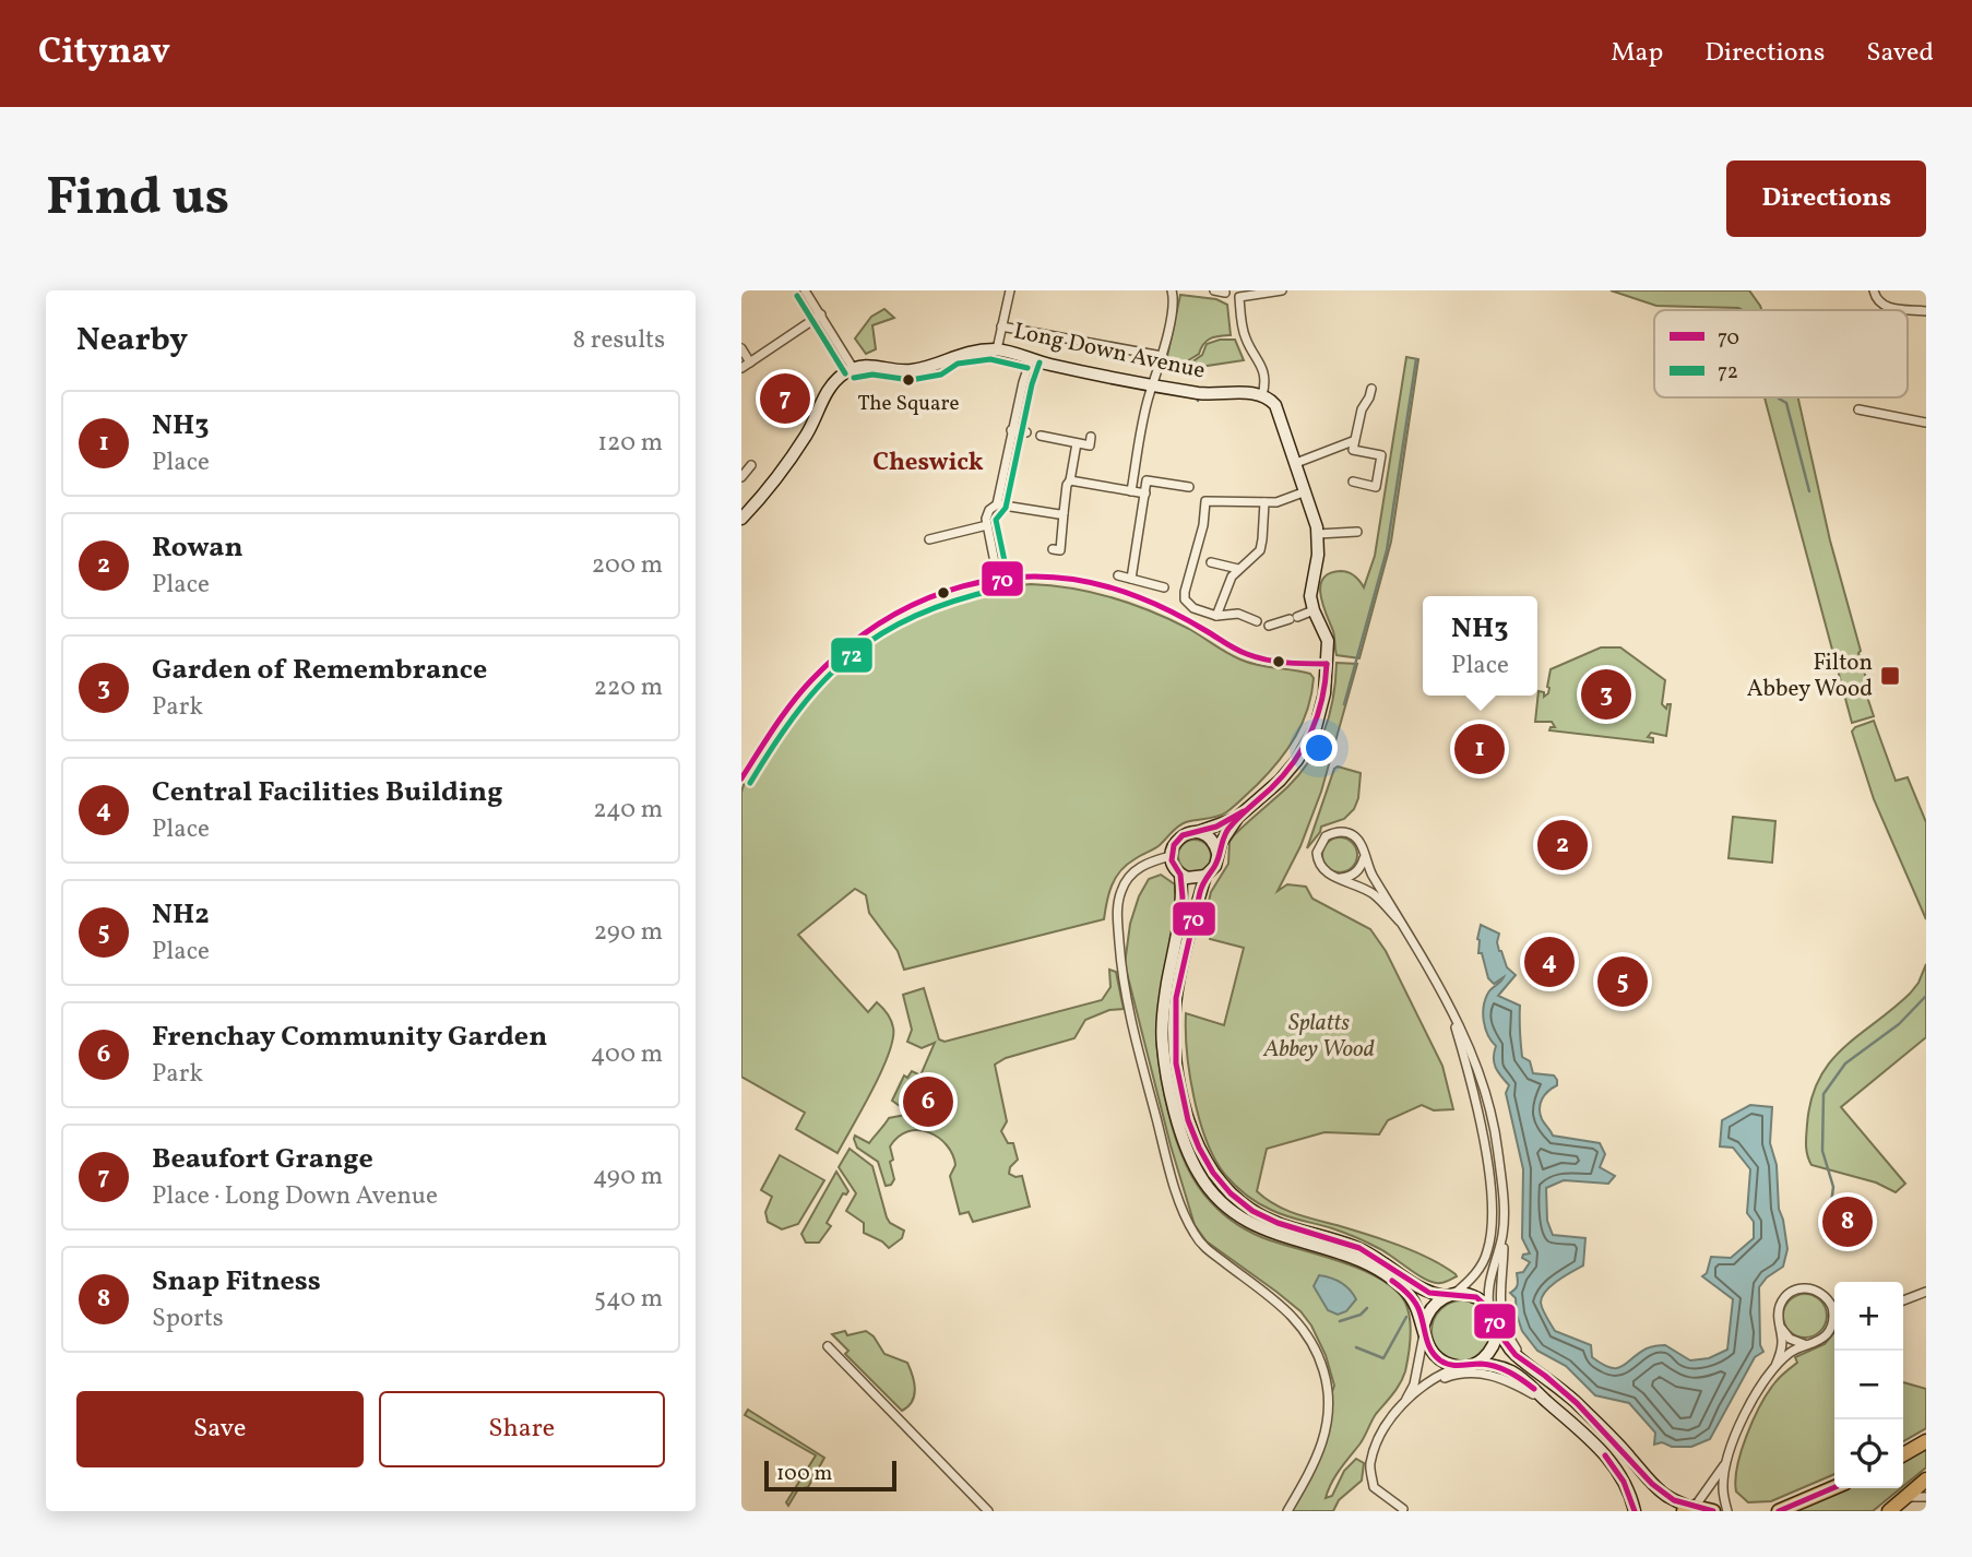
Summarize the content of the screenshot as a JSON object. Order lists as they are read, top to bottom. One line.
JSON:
{"streets":{"street":["Long Down Avenue"]},"districts":["Cheswick"],"parks":["Splatts Abbey Wood"],"places":{"other":["The Square"],"transit":["Filton Abbey Wood"]},"lines":["transit line 72","transit line 70"],"legend":["70","72"],"scale_bar":"100 m","page":{"header":"Citynav","nav":["Map","Directions","Saved"],"buttons":["Directions",["Save","Share"]],"title":"Find us","heading":["Nearby","8 results"],"pins":["7","3","1","2","4","5","6","8"],"list":[{"mark":"1","name":"NH3","note":"Place","value":"120 m"},{"mark":"2","name":"Rowan","note":"Place","value":"200 m"},{"mark":"3","name":"Garden of Remembrance","note":"Park","value":"220 m"},{"mark":"4","name":"Central Facilities Building","note":"Place","value":"240 m"},{"mark":"5","name":"NH2","note":"Place","value":"290 m"},{"mark":"6","name":"Frenchay Community Garden","note":"Park","value":"400 m"},{"mark":"7","name":"Beaufort Grange","note":"Place · Long Down Avenue","value":"490 m"},{"mark":"8","name":"Snap Fitness","note":"Sports","value":"540 m"}],"popup":["NH3","Place"],"map_buttons":["+","−"],"scale":"100 m"}}
